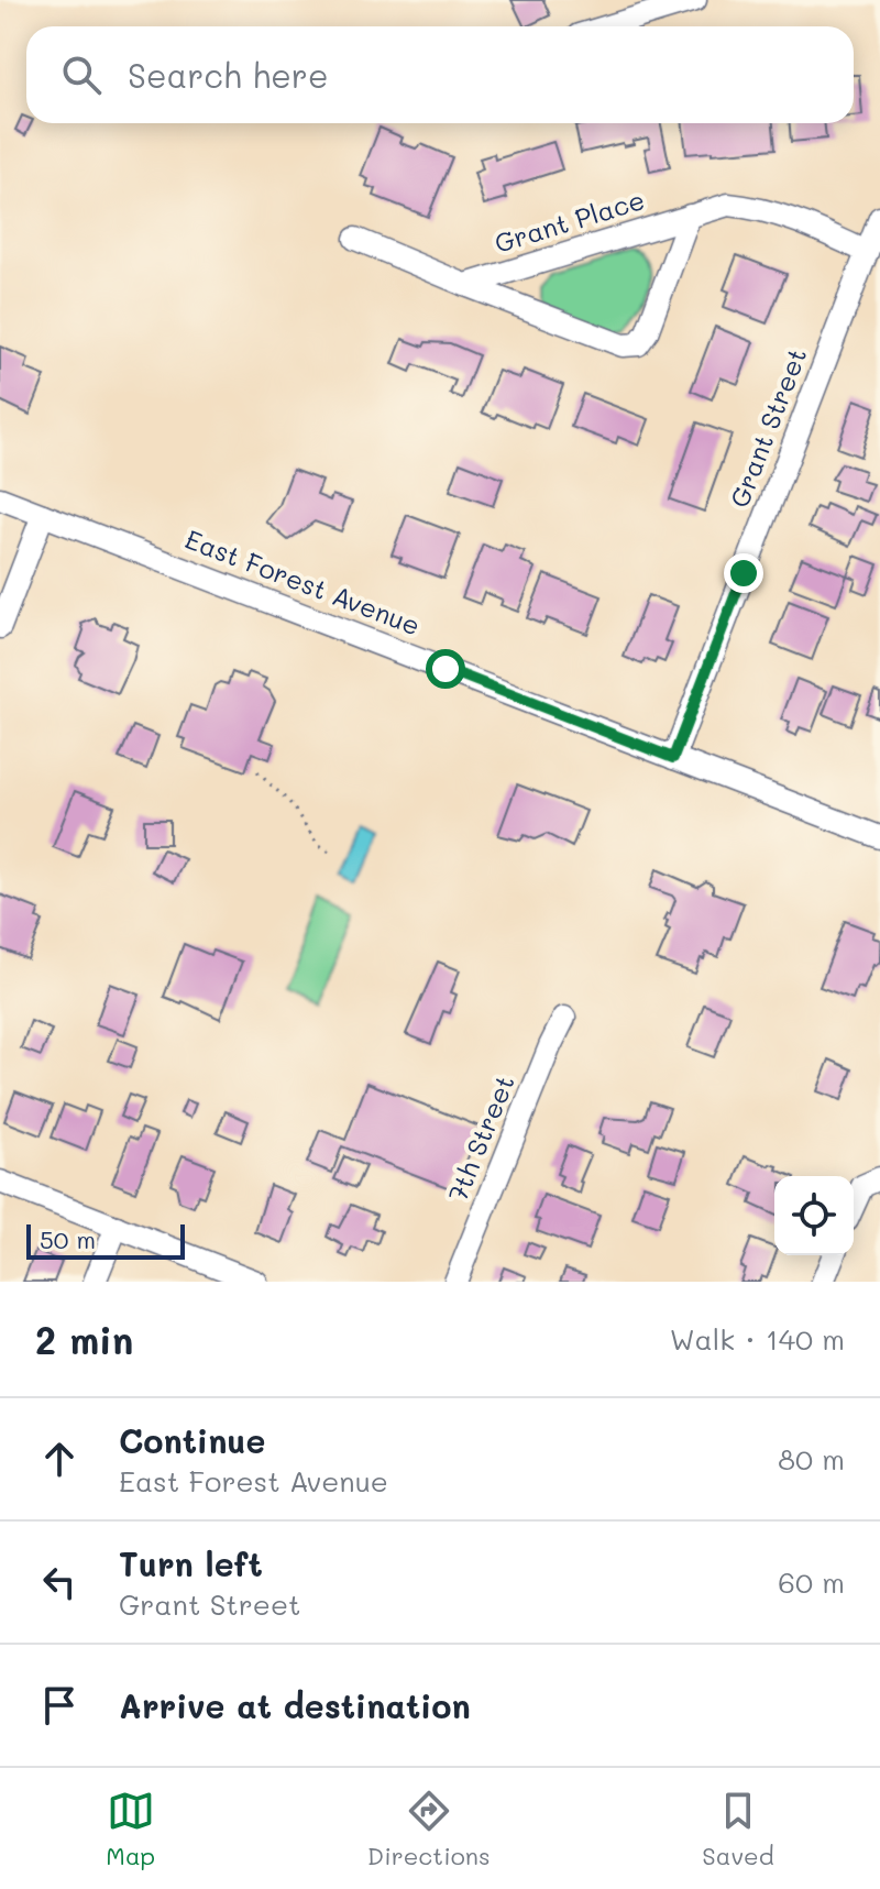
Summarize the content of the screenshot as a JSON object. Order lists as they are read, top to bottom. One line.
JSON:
{"streets":{"street":["Grant Place","Grant Street","East Forest Avenue","7th Street"]},"crossings":[["Grant Place","Grant Street"],["Grant Street","East Forest Avenue"]],"scale_bar":"50 m","page":{"search":"Search here","scale":"50 m","heading":["2 min","Walk · 140 m"],"list":[["Continue","East Forest Avenue","80 m"],["Turn left","Grant Street","60 m"],"Arrive at destination"],"nav":["Map","Directions","Saved"]}}
